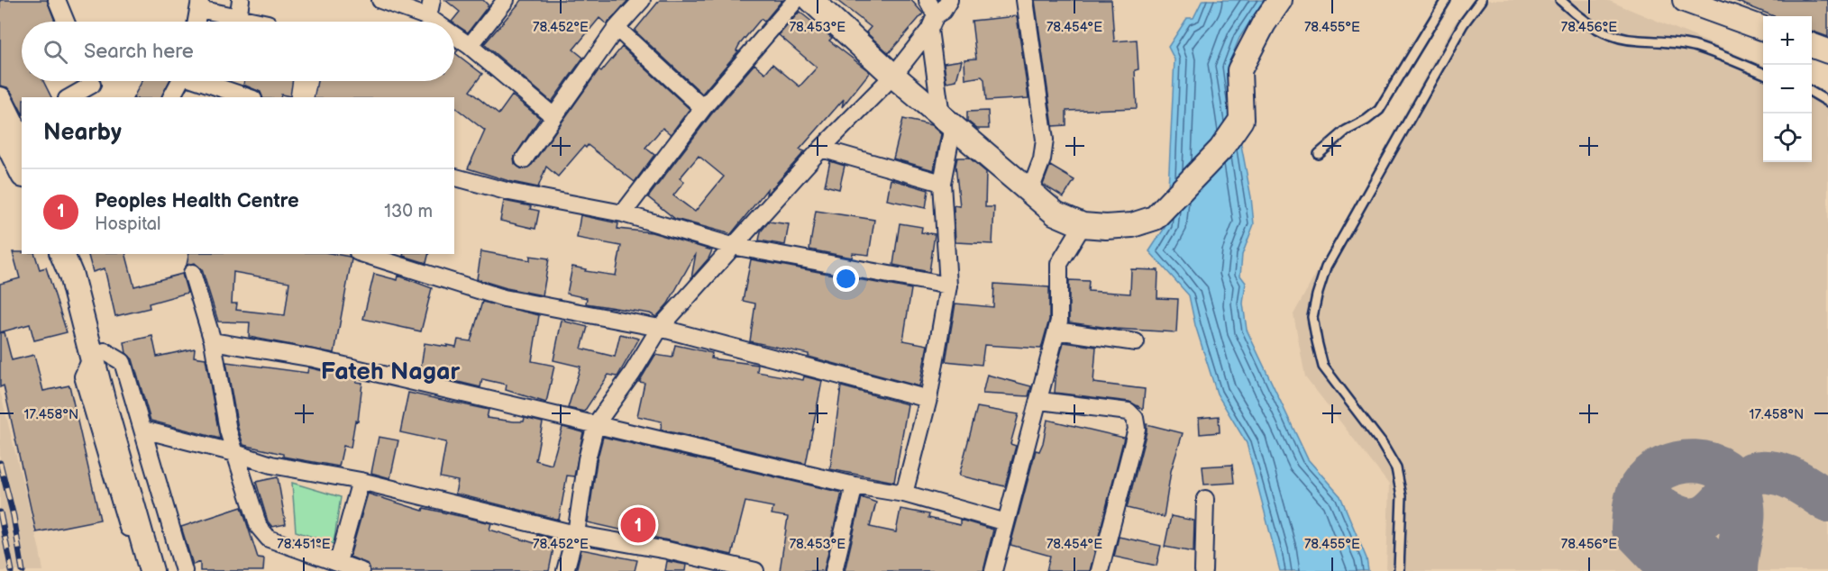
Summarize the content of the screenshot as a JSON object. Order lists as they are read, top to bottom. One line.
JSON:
{"districts":["Fateh Nagar"],"page":{"map_buttons":["+","−"],"search":"Search here","heading":"Nearby","list":[{"mark":"1","name":"Peoples Health Centre","note":"Hospital","value":"130 m"}],"pins":"1"},"coordinates":["78.452°E","78.453°E","78.454°E","78.455°E","78.456°E","17.458°N","78.451°E"]}
